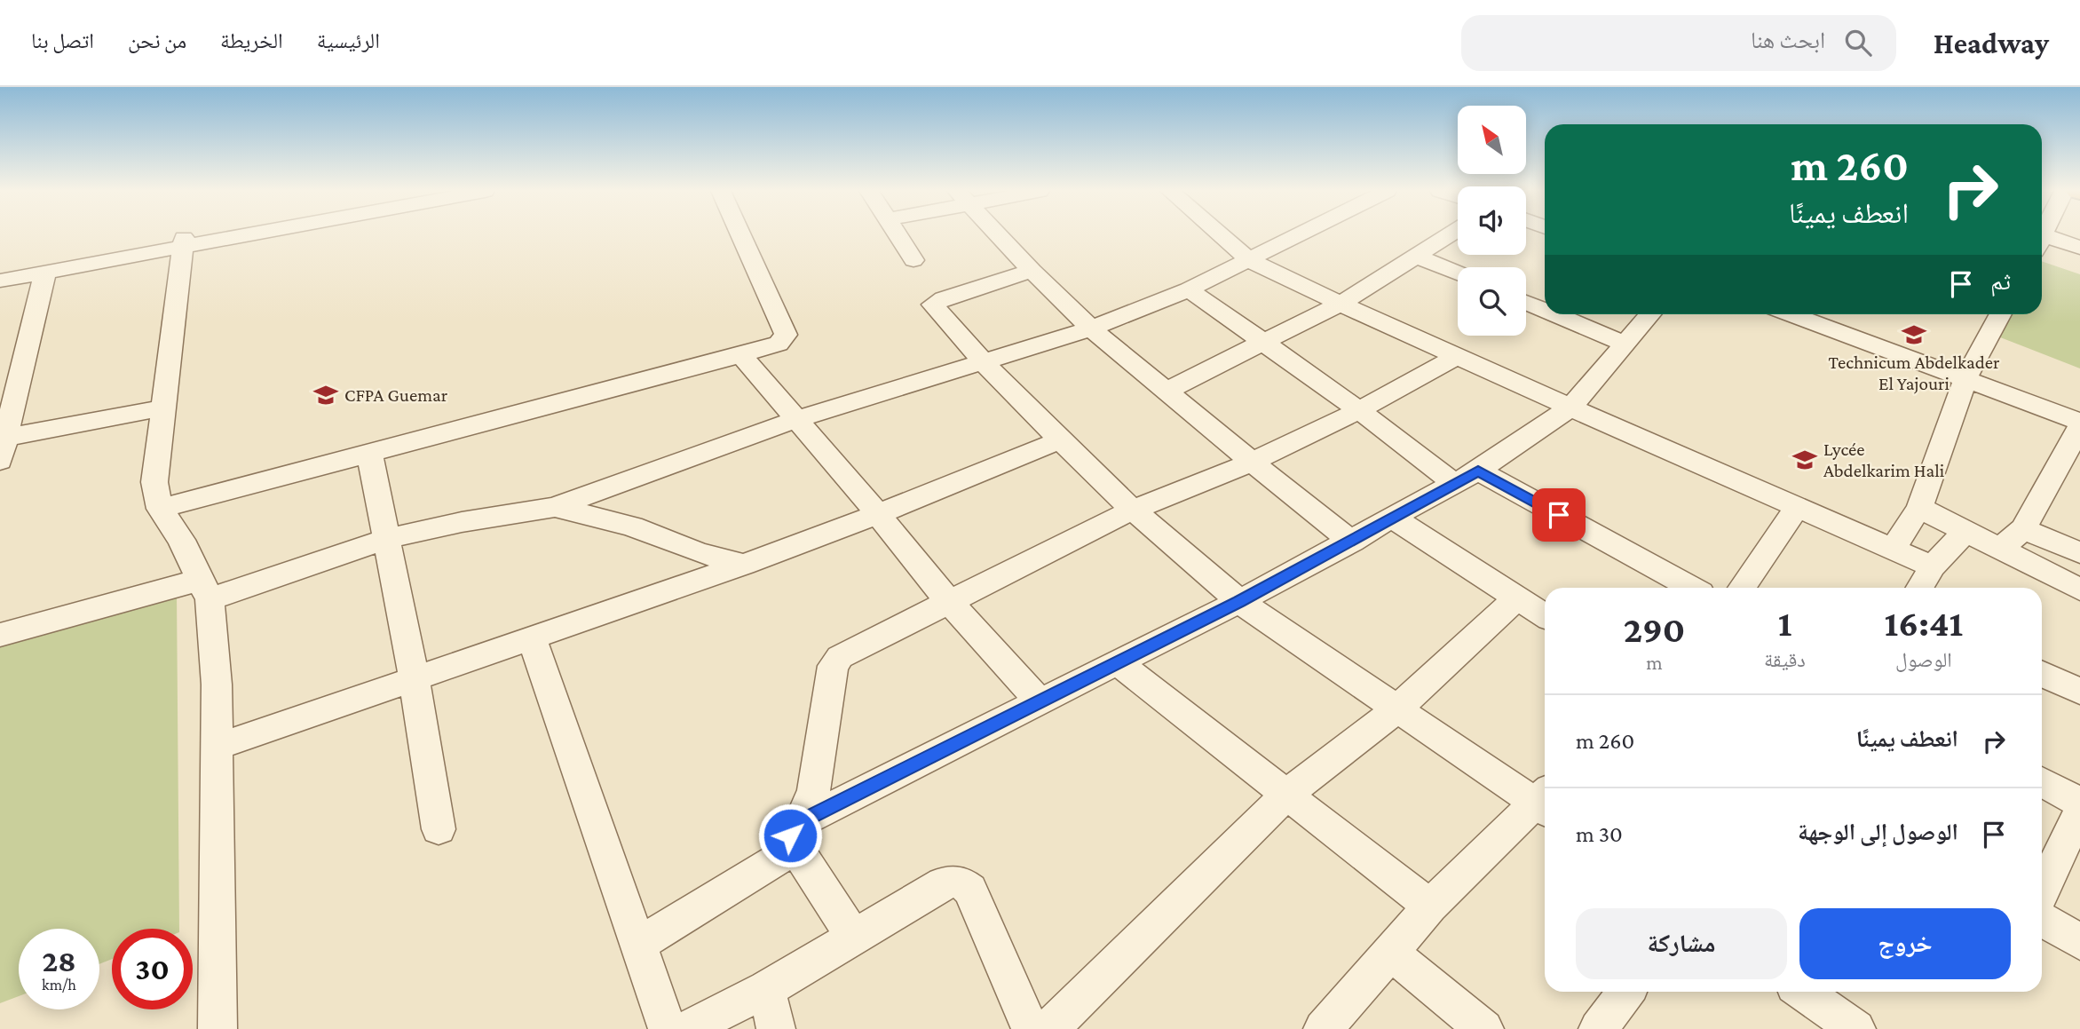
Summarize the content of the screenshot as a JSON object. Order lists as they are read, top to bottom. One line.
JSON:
{"places":{"school or university":["Technicum Abdelkader El Yajouri","CFPA Guemar","Lycée Abdelkarim Hali"]},"north":"top left","page":{"header":"Headway","search":"ابحث هنا","nav":["الرئيسية","الخريطة","من نحن","اتصل بنا"],"turn":["260 m","انعطف يمينًا"],"then":"ثم","eta":["16:41","الوصول","1","دقيقة","290","m"],"list":[{"name":"انعطف يمينًا","value":"260 m"},{"name":"الوصول إلى الوجهة","value":"30 m"}],"buttons":["خروج","مشاركة"],"speed":"28 km/h","limit":"30"}}
